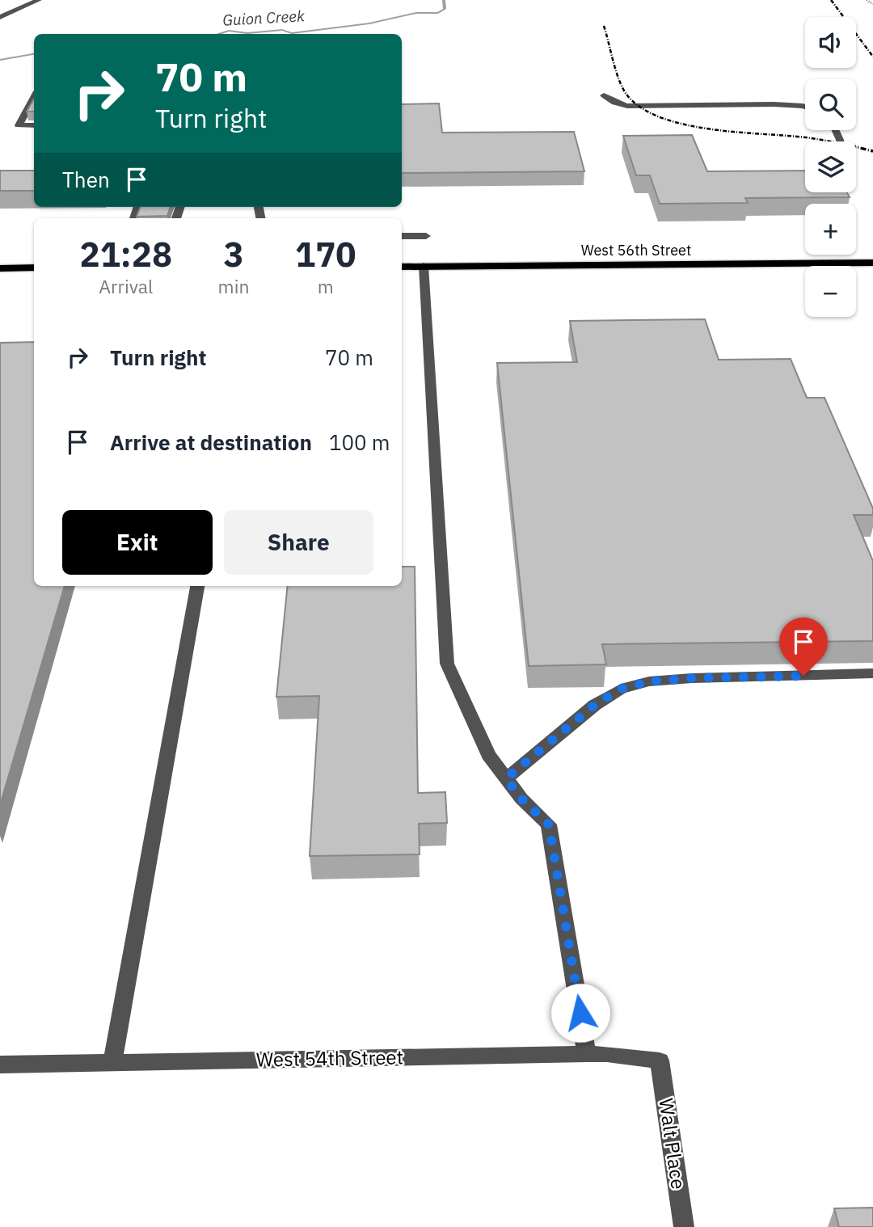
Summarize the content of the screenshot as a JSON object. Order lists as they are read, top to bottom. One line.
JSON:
{"streets":{"main road":["West 56th Street"],"street":["West 54th Street","Walt Place"]},"crossings":[["West 54th Street","Walt Place"]],"water":["Guion Creek"],"page":{"map_buttons":["+","−"],"turn":["70 m","Turn right"],"then":"Then","eta":["21:28","Arrival","3","min","170","m"],"list":[{"name":"Turn right","value":"70 m"},{"name":"Arrive at destination","value":"100 m"}],"buttons":["Exit","Share"]}}
